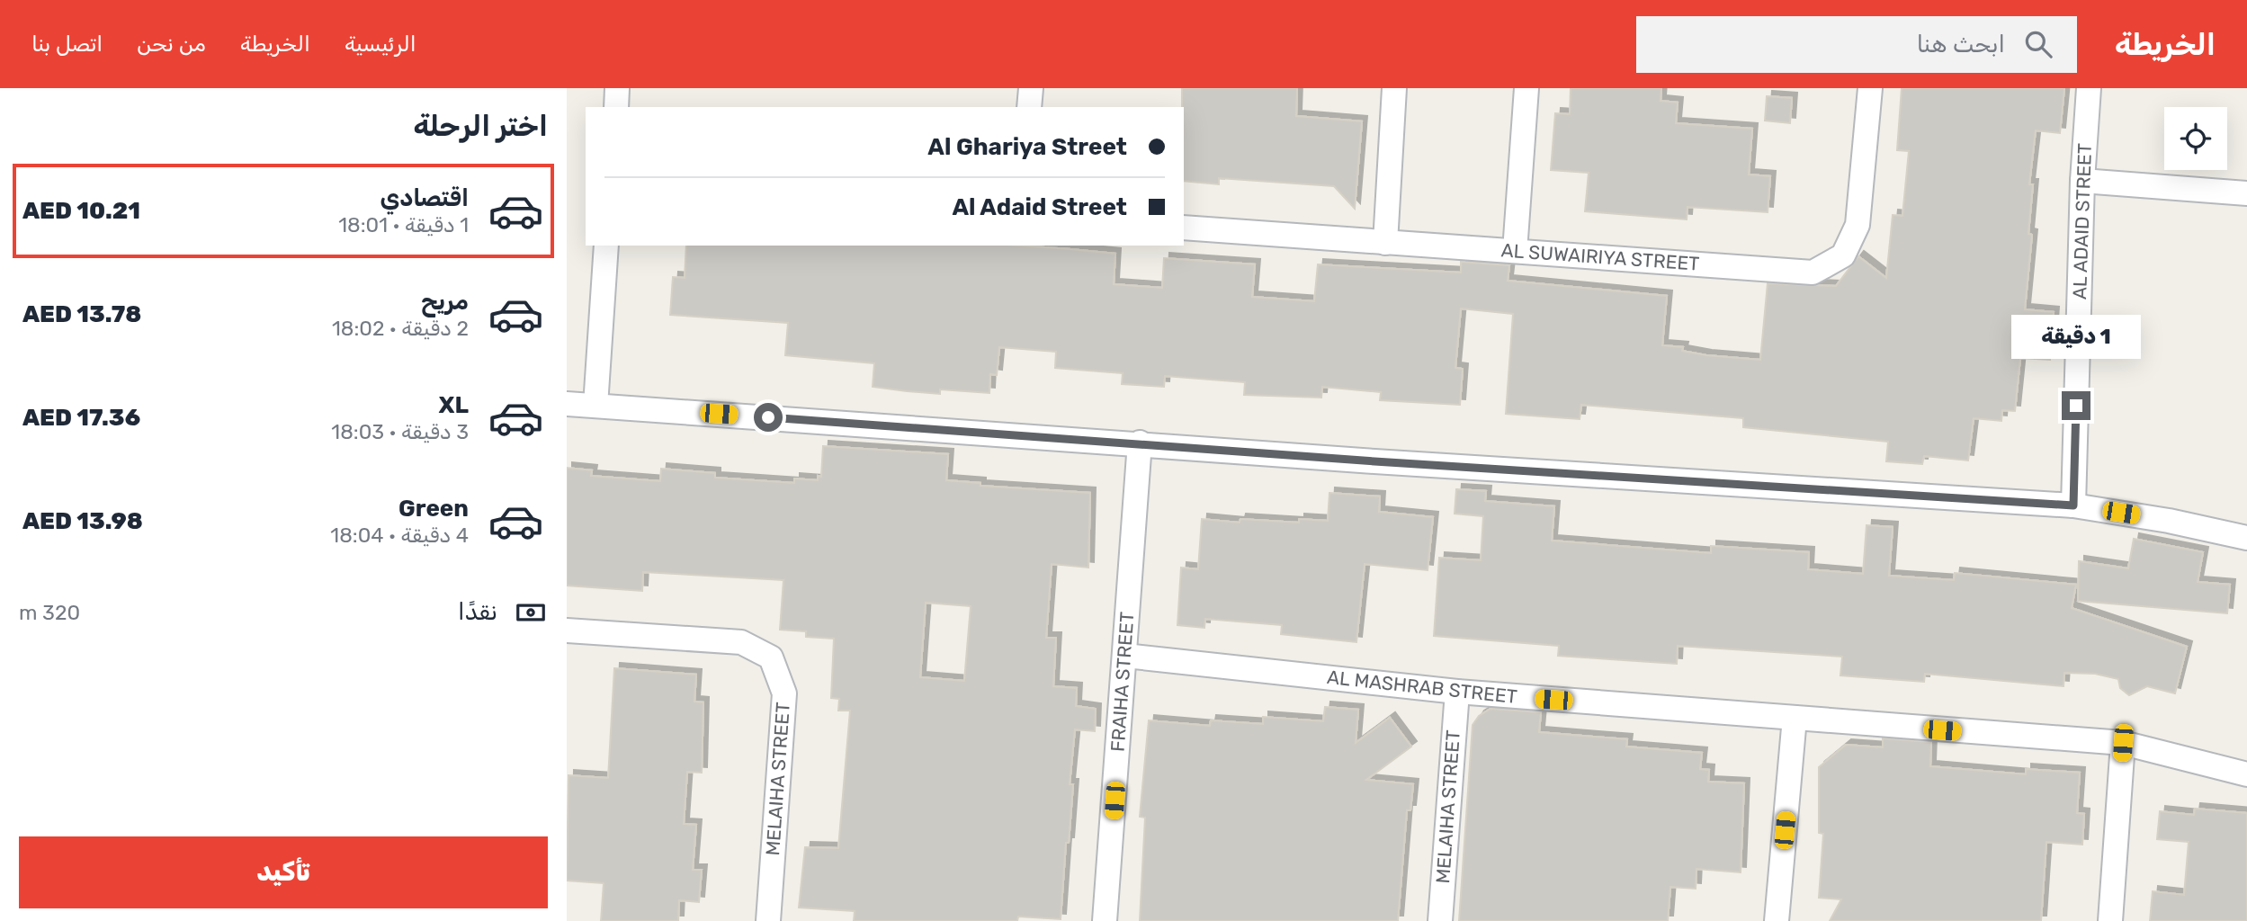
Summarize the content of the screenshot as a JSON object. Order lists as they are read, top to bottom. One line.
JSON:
{"streets":{"street":["AL ADAID STREET","AL SUWAIRIYA STREET","FRAIHA STREET","AL MASHRAB STREET","MELAIHA STREET"]},"crossings":[["FRAIHA STREET","AL MASHRAB STREET"],["AL MASHRAB STREET","MELAIHA STREET"]],"page":{"header":"الخريطة","search":"ابحث هنا","nav":["الرئيسية","الخريطة","من نحن","اتصل بنا"],"heading":"اختر الرحلة","banner":["Al Ghariya Street","Al Adaid Street"],"list":[{"name":"اقتصادي","note":"1 دقيقة · 18:01","value":"AED 10.21"},{"name":"مريح","note":"2 دقيقة · 18:02","value":"AED 13.78"},{"name":"XL","note":"3 دقيقة · 18:03","value":"AED 17.36"},{"name":"Green","note":"4 دقيقة · 18:04","value":"AED 13.98"}],"bubble":"1 دقيقة","pay":["نقدًا","320 m"],"buttons":"تأكيد"}}
